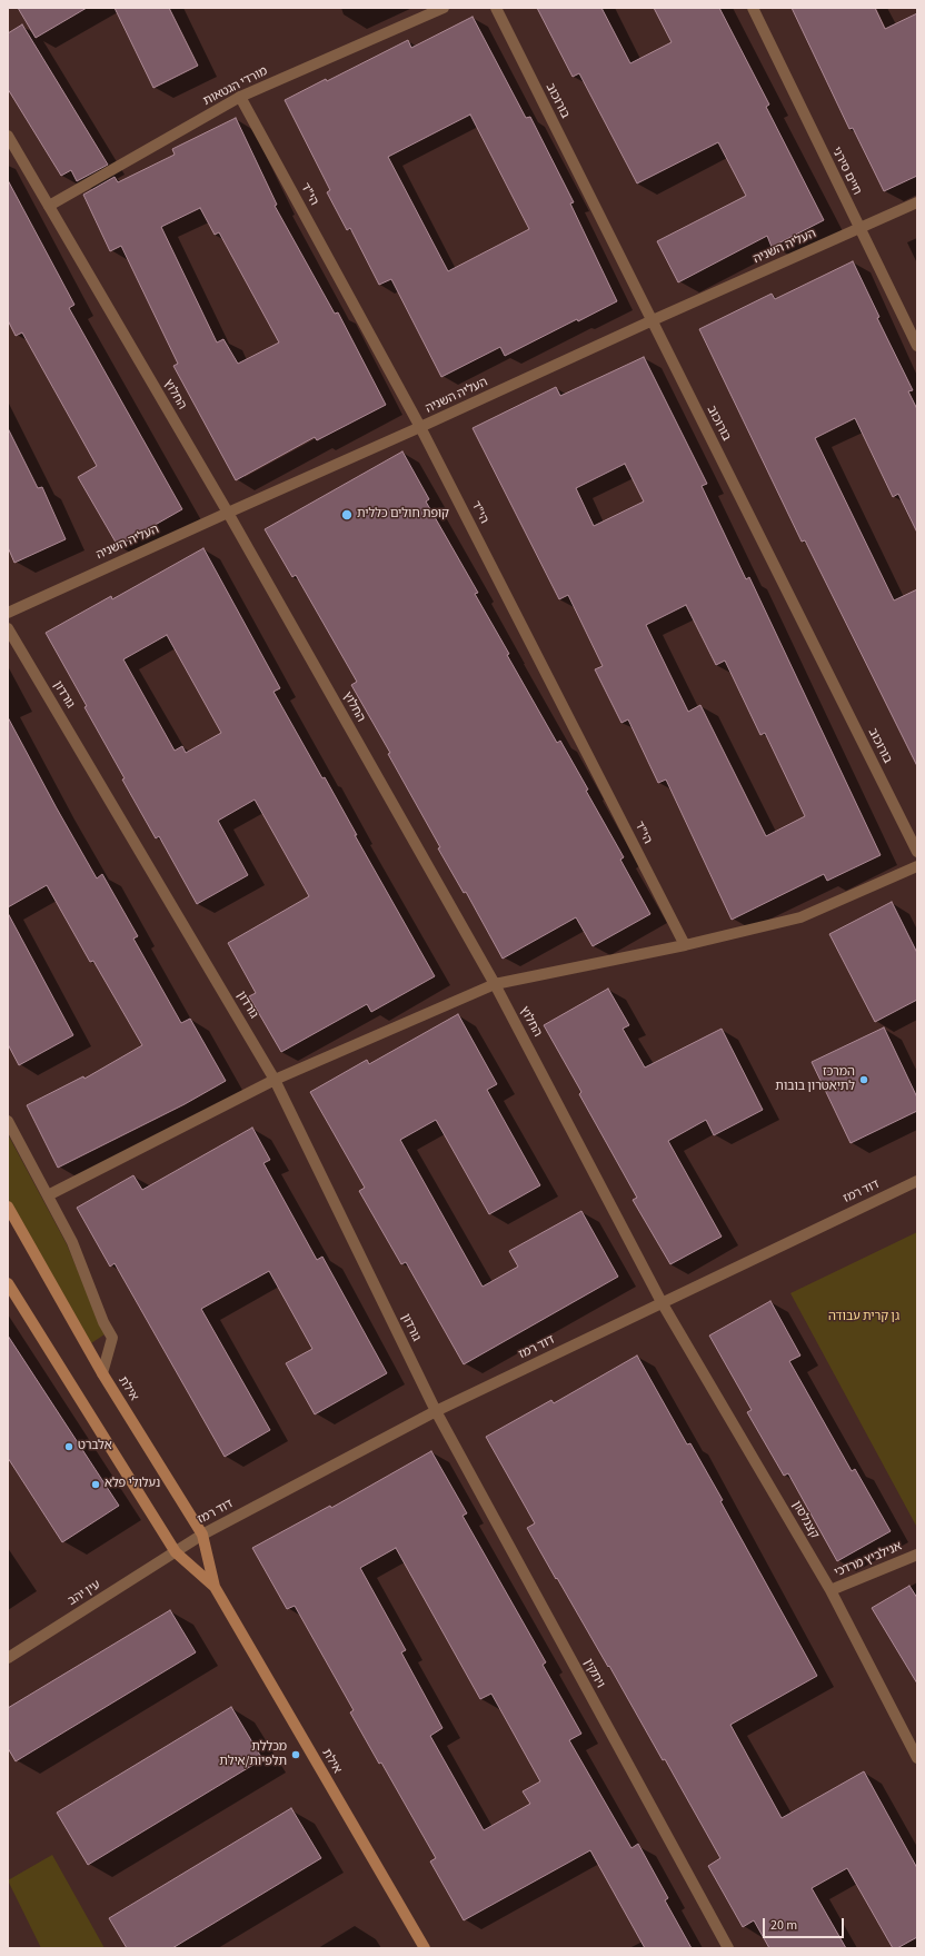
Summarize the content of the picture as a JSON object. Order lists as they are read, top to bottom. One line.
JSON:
{"streets":{"street":["מורדי הגטאות","בורוכוב","חיים סירני","הי\"ד","העליה השניה","החלוץ","גורדון","דוד רמז","אילת","קצנלסון","אנילביץ מרדכי","עין יהב","ויתקין"]},"crossings":[["מורדי הגטאות","הי\"ד"],["מורדי הגטאות","החלוץ"],["בורוכוב","העליה השניה"],["חיים סירני","העליה השניה"],["הי\"ד","העליה השניה"],["העליה השניה","החלוץ"],["החלוץ","דוד רמז"],["החלוץ","קצנלסון"],["גורדון","דוד רמז"],["גורדון","ויתקין"],["דוד רמז","אילת"],["דוד רמז","קצנלסון"],["דוד רמז","עין יהב"],["דוד רמז","ויתקין"],["אילת","עין יהב"],["קצנלסון","אנילביץ מרדכי"]],"parks":["גן קרית עבודה"],"places":["קופת חולים כללית","המרכז לתיאטרון בובות","אלברט","נעלולי פלא","מכללת תלפיות/אילת"],"scale_bar":"20 m"}
